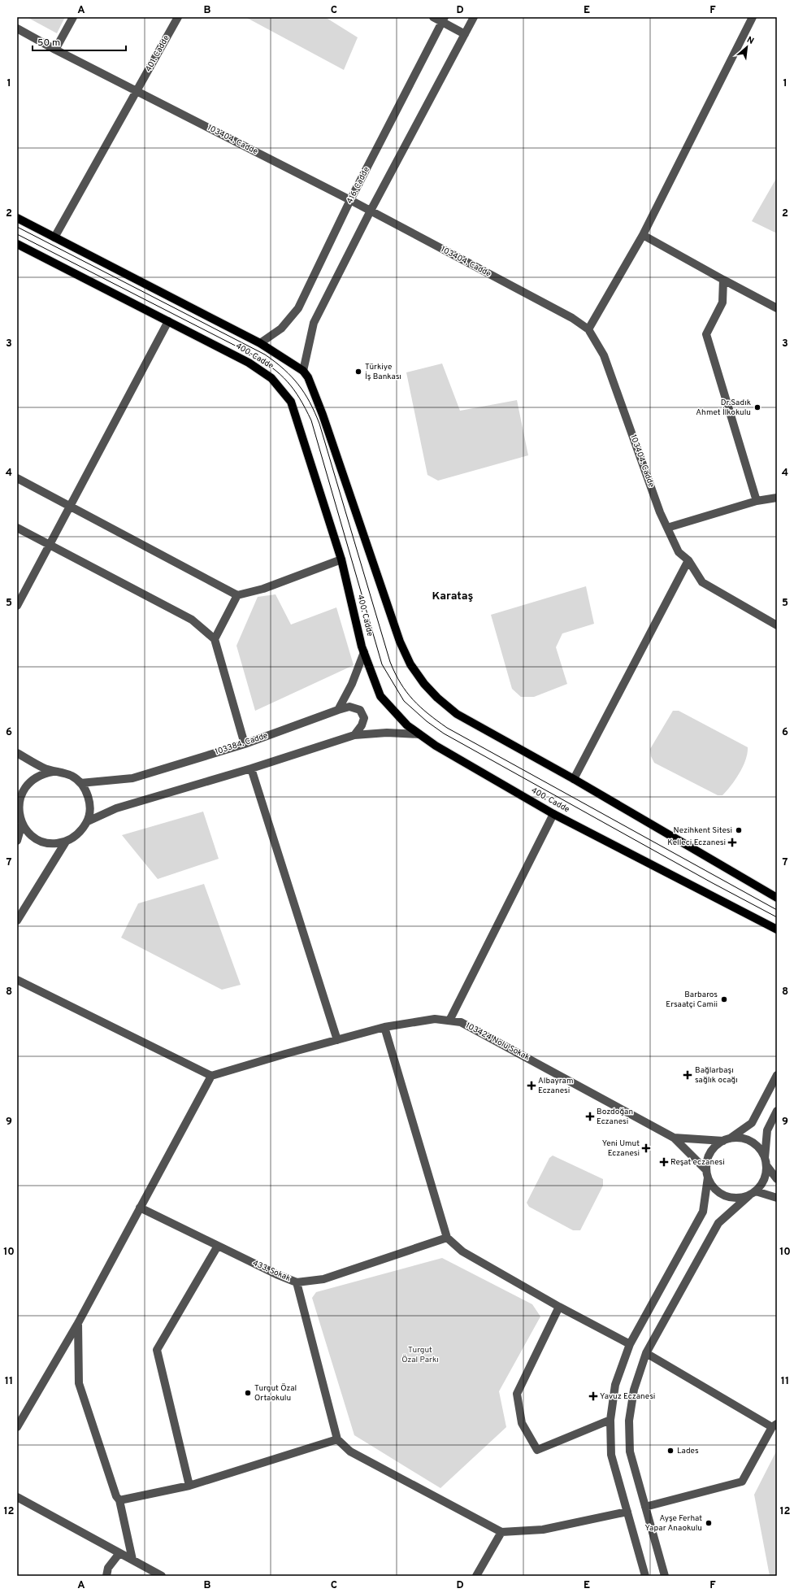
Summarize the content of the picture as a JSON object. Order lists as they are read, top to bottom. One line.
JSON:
{"streets":{"main road":["400. Cadde"],"street":["401. Cadde","103404. Cadde","416. Cadde","103384. Cadde","103424 Nolu Sokak","433. Sokak"]},"crossings":[["401. Cadde","103404. Cadde"],["401. Cadde","400. Cadde"],["103404. Cadde","416. Cadde"],["416. Cadde","400. Cadde"]],"districts":["Karataş"],"parks":["Turgut Özal Parkı"],"places":{"other":["Türkiye İş Bankası","Dr.Sadık Ahmet İlkokulu","Nezihkent Sitesi","Barbaros Ersaatçi Camii","Turgut Özal Ortaokulu","Lades","Ayşe Ferhat Yapar Anaokulu"],"health":["Kelleci Eczanesi","Bağlarbaşı sağlık ocağı","Albayram Eczanesi","Bozdoğan Eczanesi","Yeni Umut Eczanesi","Reşat eczanesi","Yavuz Eczanesi"]},"scale_bar":"50 m","north":"top right","grid":{"columns":["A","B","C","D","E","F"],"rows":["1","2","3","4","5","6","7","8","9","10","11","12"]}}
